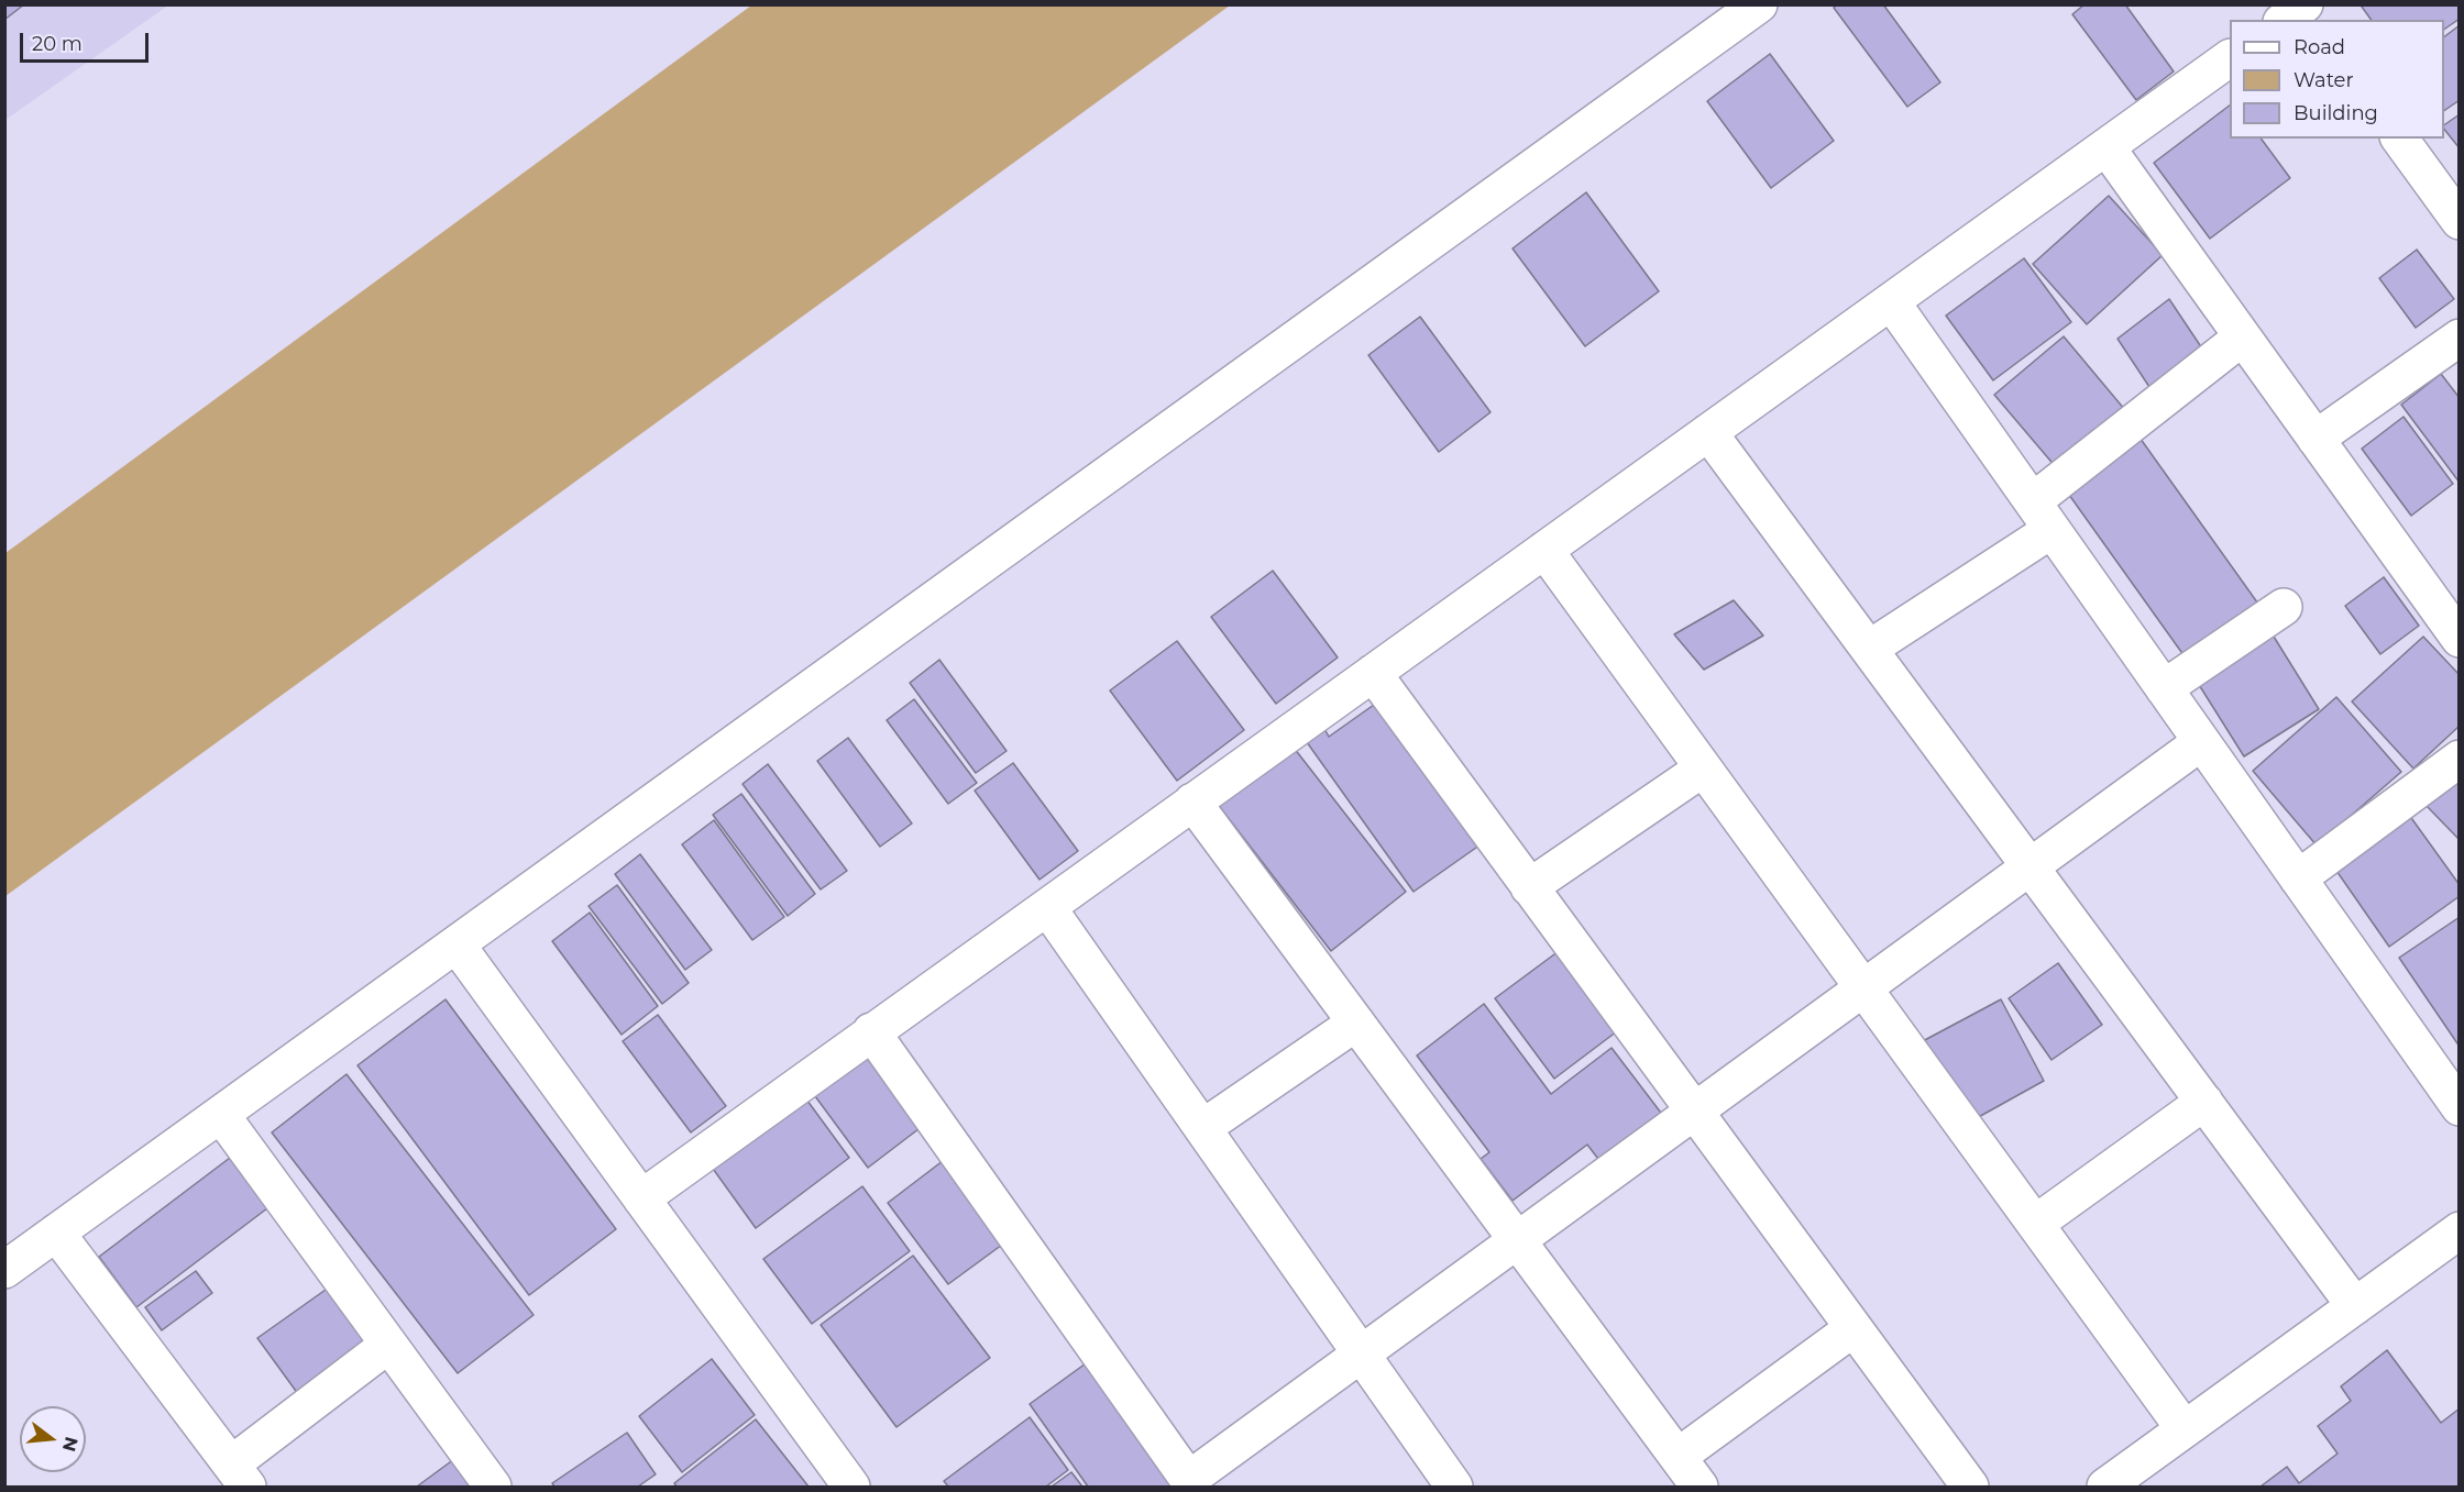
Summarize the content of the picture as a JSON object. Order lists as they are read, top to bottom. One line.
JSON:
{"legend":["Road","Water","Building"],"scale_bar":"20 m","north":"right"}
